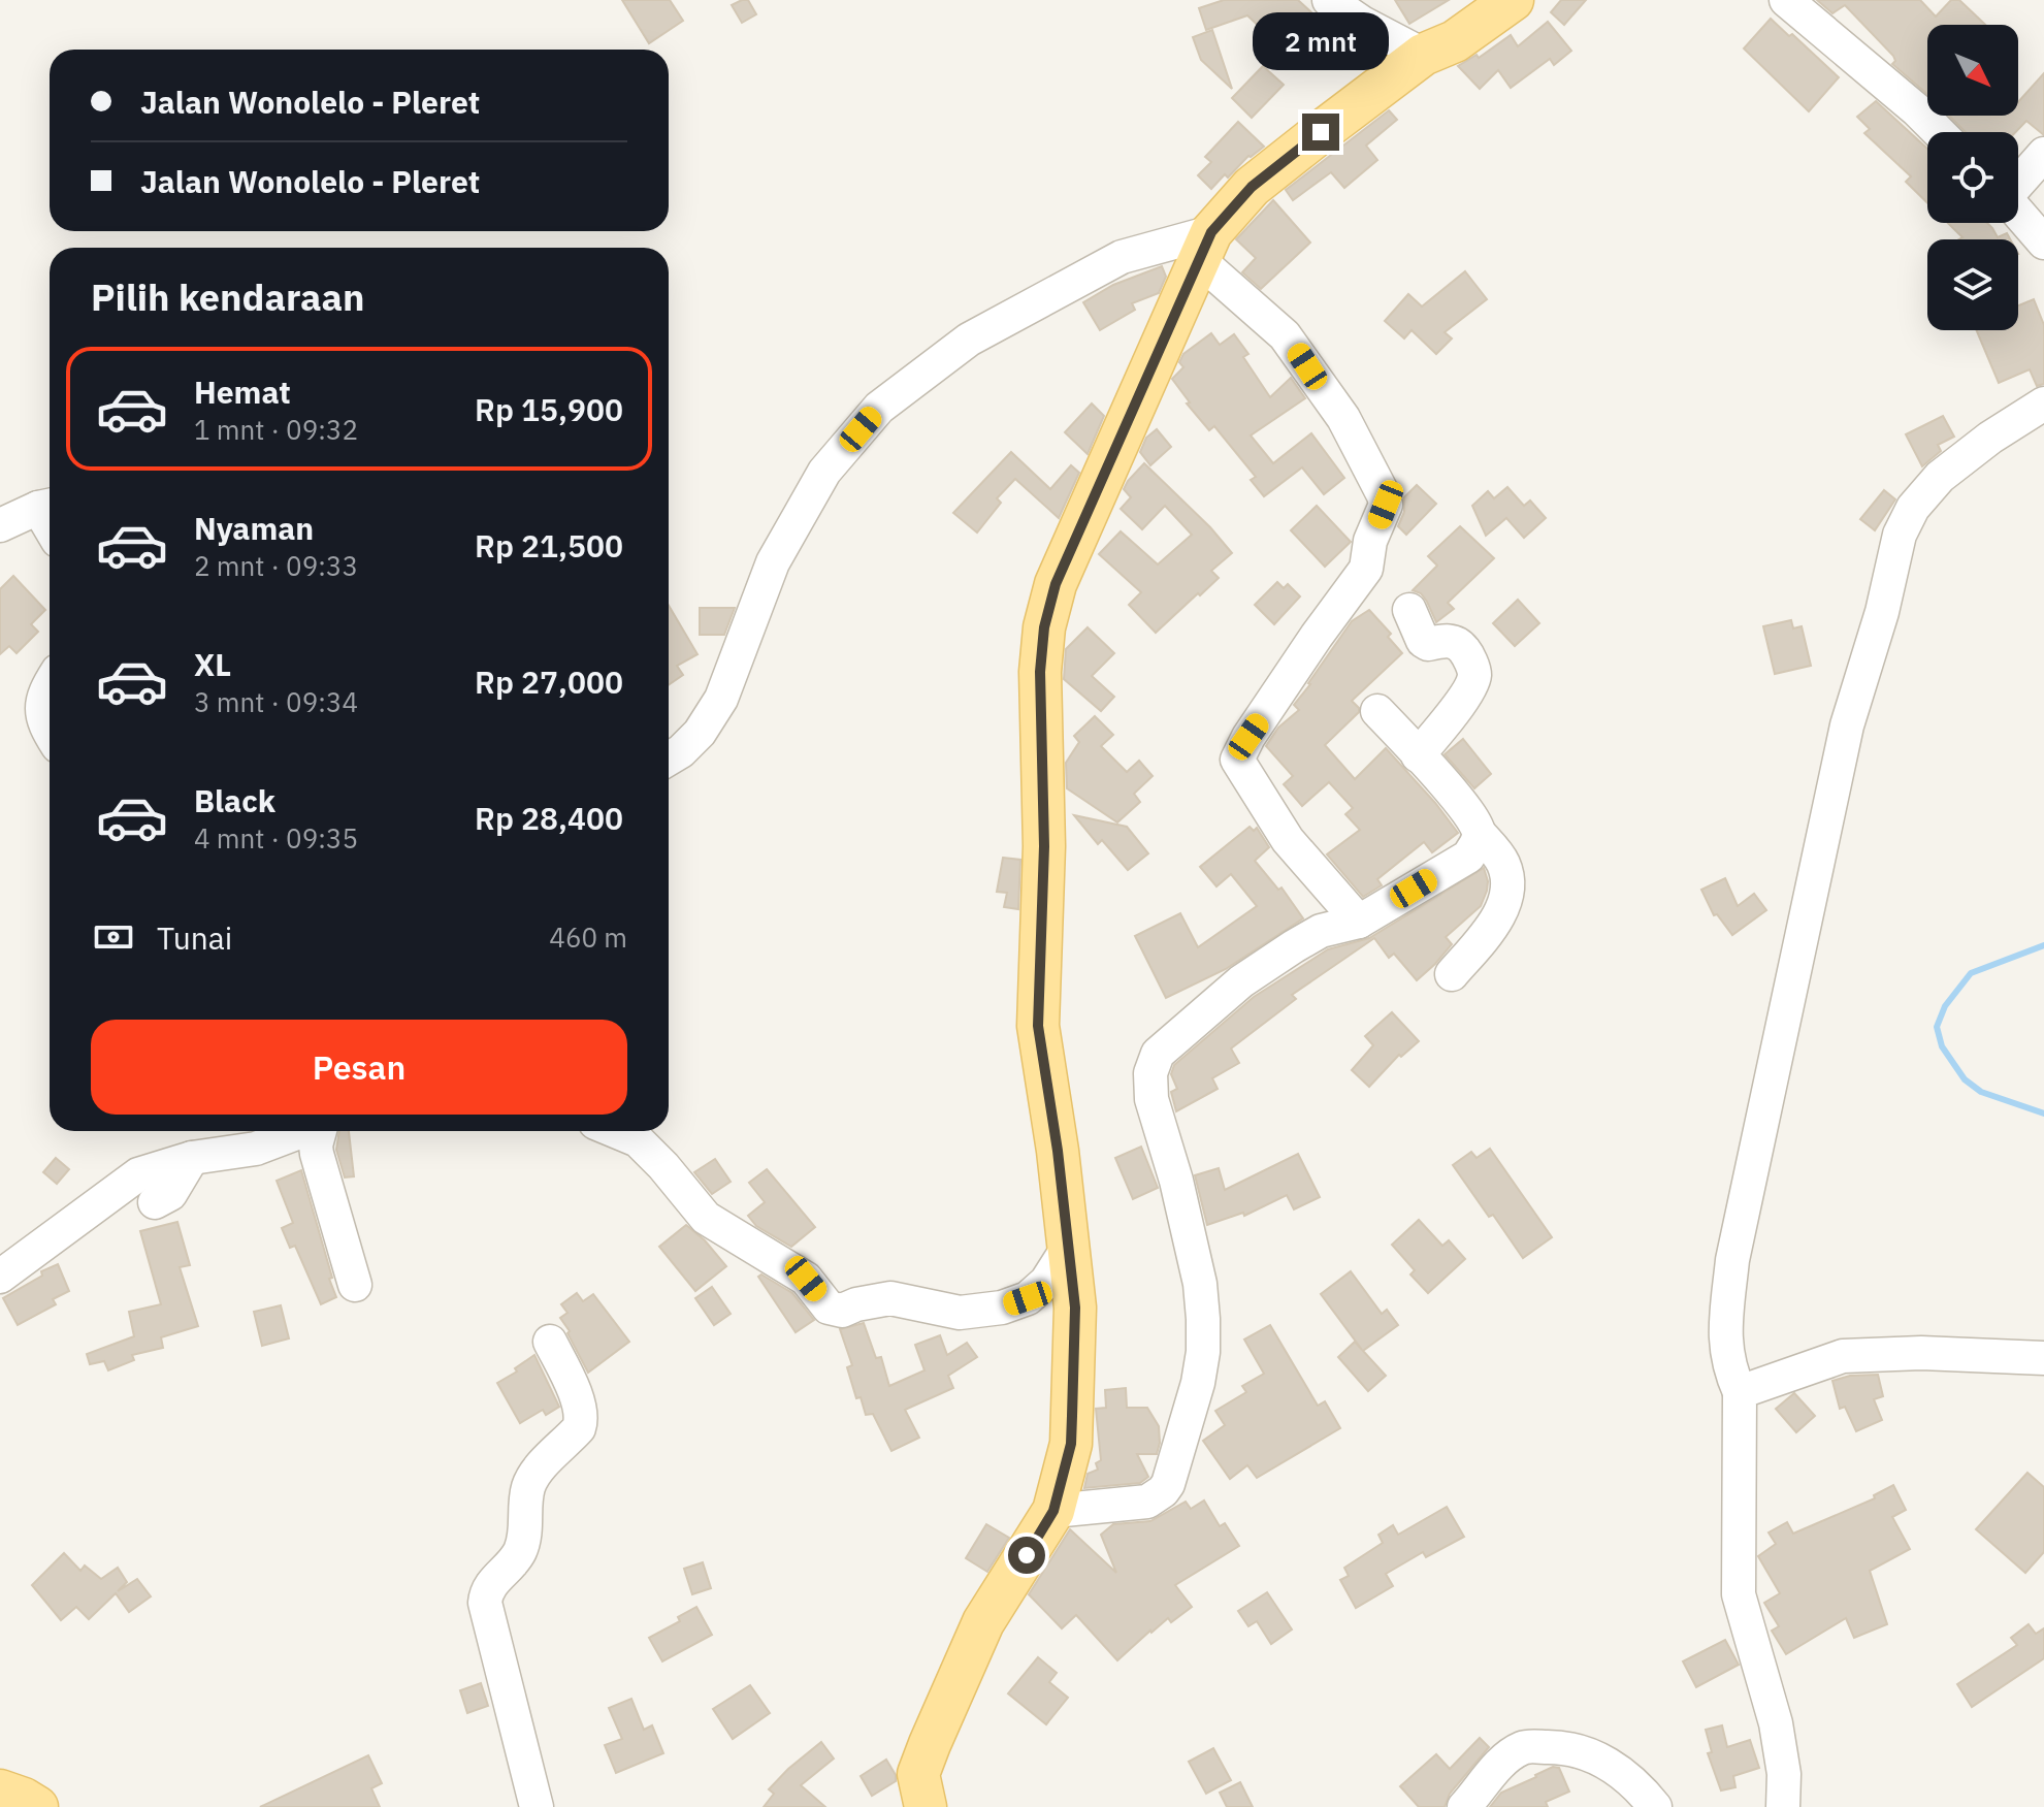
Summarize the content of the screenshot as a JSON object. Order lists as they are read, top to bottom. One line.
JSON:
{"north":"bottom right","page":{"bubble":"2 mnt","banner":["Jalan Wonolelo - Pleret","Jalan Wonolelo - Pleret"],"heading":"Pilih kendaraan","list":[{"name":"Hemat","note":"1 mnt · 09:32","value":"Rp 15,900"},{"name":"Nyaman","note":"2 mnt · 09:33","value":"Rp 21,500"},{"name":"XL","note":"3 mnt · 09:34","value":"Rp 27,000"},{"name":"Black","note":"4 mnt · 09:35","value":"Rp 28,400"}],"pay":["Tunai","460 m"],"buttons":"Pesan"}}
